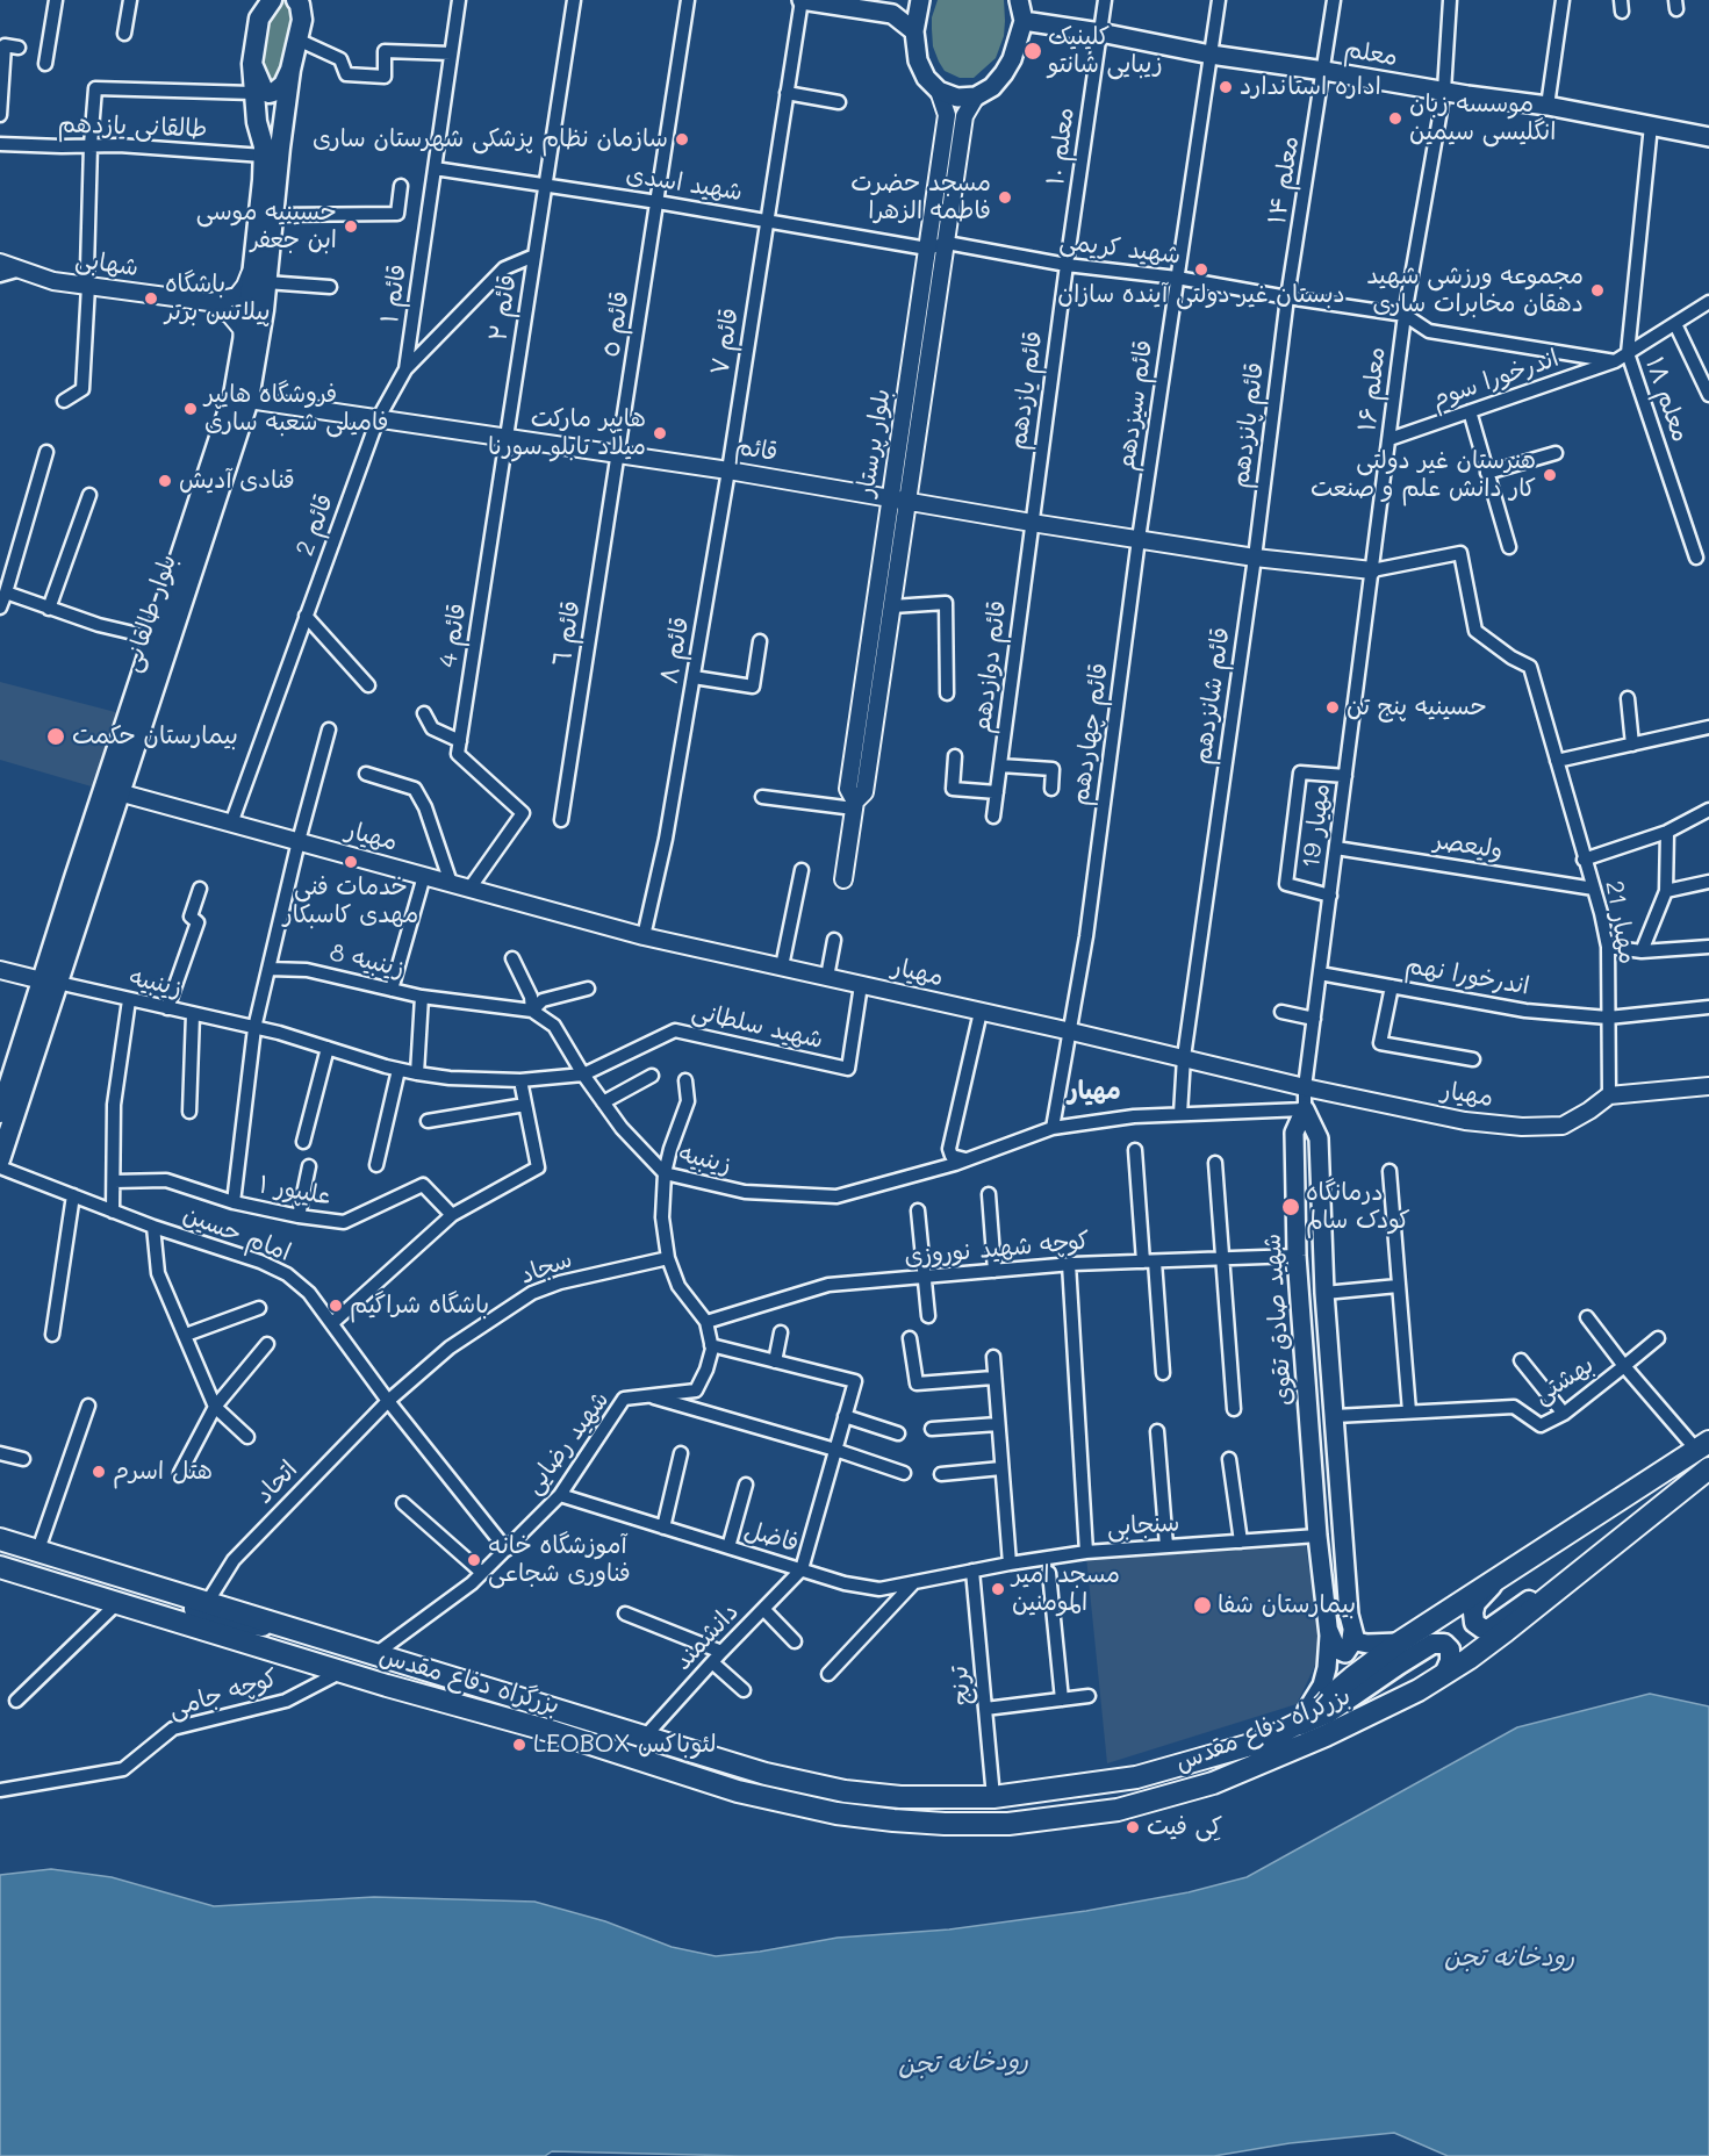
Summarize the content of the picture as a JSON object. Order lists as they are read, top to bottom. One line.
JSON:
{"streets":{"highway":["بزرگراه دفاع مقدس"],"main road":["معلم","بلوار طالقانی","شهید صادق تقوی"],"street":["طالقانی یازدهم","معلم ١٠","معلم ۱۴","شهید اسدی","شهید کریمی","شهابی","قائم ١","قائم ٣","قائم ٥","قائم ٧","اندرخورا سوم","معلم ۱۶","قائم یازدهم","معلم ۱۸","قائم سیزدهم","قائم پانزدهم","بلوار پرستار","قائم","قائم 2","قائم ٦","قائم 4","قائم ٨","قائم دوازدهم","قائم شانزدهم","قائم چهاردهم","مهیار 19","مهیار","ولیعصر","مهیار 21","زینبیه 8","اندرخورا نهم","زینبیه","شهید سلطانی","علیپور ۱","امام حسین","کوچه شهید نوروزی","سجاد","بهشتی","شهید رضایی","اتحاد","سنجابی","فاضل","دانشمند","ترنج","کوچه جامی"]},"crossings":[["معلم","معلم ١٠"],["معلم","معلم ۱۴"],["معلم","معلم ۱۶"],["معلم","معلم ۱۸"],["معلم","قائم سیزدهم"],["طالقانی یازدهم","بلوار طالقانی"],["معلم ١٠","شهید کریمی"],["معلم ١٠","قائم یازدهم"],["معلم ۱۴","شهید کریمی"],["معلم ۱۴","قائم پانزدهم"],["شهید اسدی","قائم ١"],["شهید اسدی","قائم ٣"],["شهید اسدی","قائم ٥"],["شهید اسدی","قائم ٧"],["شهید اسدی","بلوار پرستار"],["شهید کریمی","معلم ۱۶"],["شهید کریمی","قائم یازدهم"],["شهید کریمی","قائم سیزدهم"],["شهید کریمی","قائم پانزدهم"],["شهید کریمی","بلوار پرستار"],["قائم ١","قائم"],["قائم ١","قائم 2"],["قائم ٣","قائم"],["قائم ٣","قائم 4"],["قائم ٥","قائم"],["قائم ٥","قائم ٦"],["قائم ٧","قائم"],["قائم ٧","قائم ٨"],["اندرخورا سوم","معلم ۱۶"],["اندرخورا سوم","معلم ۱۸"],["معلم ۱۶","قائم"],["معلم ۱۶","مهیار 19"],["معلم ۱۶","مهیار 21"],["قائم یازدهم","قائم"],["قائم یازدهم","قائم دوازدهم"],["قائم سیزدهم","قائم"],["قائم سیزدهم","قائم چهاردهم"],["قائم پانزدهم","قائم"],["قائم پانزدهم","قائم شانزدهم"],["بلوار پرستار","قائم"],["قائم","قائم 2"],["قائم","بلوار طالقانی"],["قائم","قائم ٦"],["قائم","قائم 4"],["قائم","قائم ٨"],["قائم","قائم دوازدهم"],["قائم","قائم شانزدهم"],["قائم","قائم چهاردهم"],["قائم","مهیار 19"],["قائم","مهیار 21"],["قائم 2","مهیار"],["بلوار طالقانی","مهیار"],["بلوار طالقانی","زینبیه"],["قائم ٨","مهیار"],["قائم شانزدهم","مهیار"],["قائم شانزدهم","زینبیه"],["قائم چهاردهم","مهیار"],["قائم چهاردهم","زینبیه"],["مهیار 19","مهیار"],["مهیار 19","ولیعصر"],["مهیار 19","مهیار 21"],["مهیار 19","اندرخورا نهم"],["مهیار 19","زینبیه"],["مهیار 19","شهید صادق تقوی"],["مهیار","مهیار 21"],["مهیار","شهید سلطانی"],["ولیعصر","مهیار 21"],["مهیار 21","اندرخورا نهم"],["زینبیه 8","زینبیه"],["زینبیه","شهید سلطانی"],["زینبیه","شهید صادق تقوی"],["زینبیه","شهید رضایی"],["امام حسین","سجاد"],["امام حسین","شهید رضایی"],["امام حسین","اتحاد"],["کوچه شهید نوروزی","شهید صادق تقوی"],["کوچه شهید نوروزی","شهید رضایی"],["سجاد","شهید رضایی"],["سجاد","اتحاد"],["شهید صادق تقوی","بهشتی"],["شهید صادق تقوی","سنجابی"],["شهید صادق تقوی","بزرگراه دفاع مقدس"],["بهشتی","بزرگراه دفاع مقدس"],["شهید رضایی","فاضل"],["شهید رضایی","بزرگراه دفاع مقدس"],["اتحاد","بزرگراه دفاع مقدس"],["سنجابی","فاضل"],["سنجابی","ترنج"],["فاضل","دانشمند"],["فاضل","ترنج"],["دانشمند","بزرگراه دفاع مقدس"],["بزرگراه دفاع مقدس","ترنج"],["بزرگراه دفاع مقدس","کوچه جامی"]],"districts":["مهیار"],"water":["رودخانه تجن"],"places":["کلینیک زیبایی شانتو","اداره استاندارد","موسسه زبان انگلیسی سیمین","سازمان نظام پزشکی شهرستان ساری","مسجد حضرت فاطمه الزهرا","حسینیه موسی ابن جعفر","دبستان غیر دولتی آینده سازان","مجموعه ورزشی شهید دهقان مخابرات ساری","باشگاه پیلاتس برتر","فروشگاه هایپر فامیلی شعبه ساری","هایپر مارکت میلاد تابلو سورنا","هنرستان غیر دولتی کار دانش علم و صنعت","قنادی آدیش","حسینیه پنج تن","بیمارستان حکمت","خدمات فنی مهدی کاسبکار","درمانگاه کودک سالم","باشگاه شراگیم","هتل اسرم","آموزشگاه خانه فناوری شجاعی","مسجد امیر المومنین","بیمارستان شفا","LEOBOX لئوباکس","کِی فیت"]}
